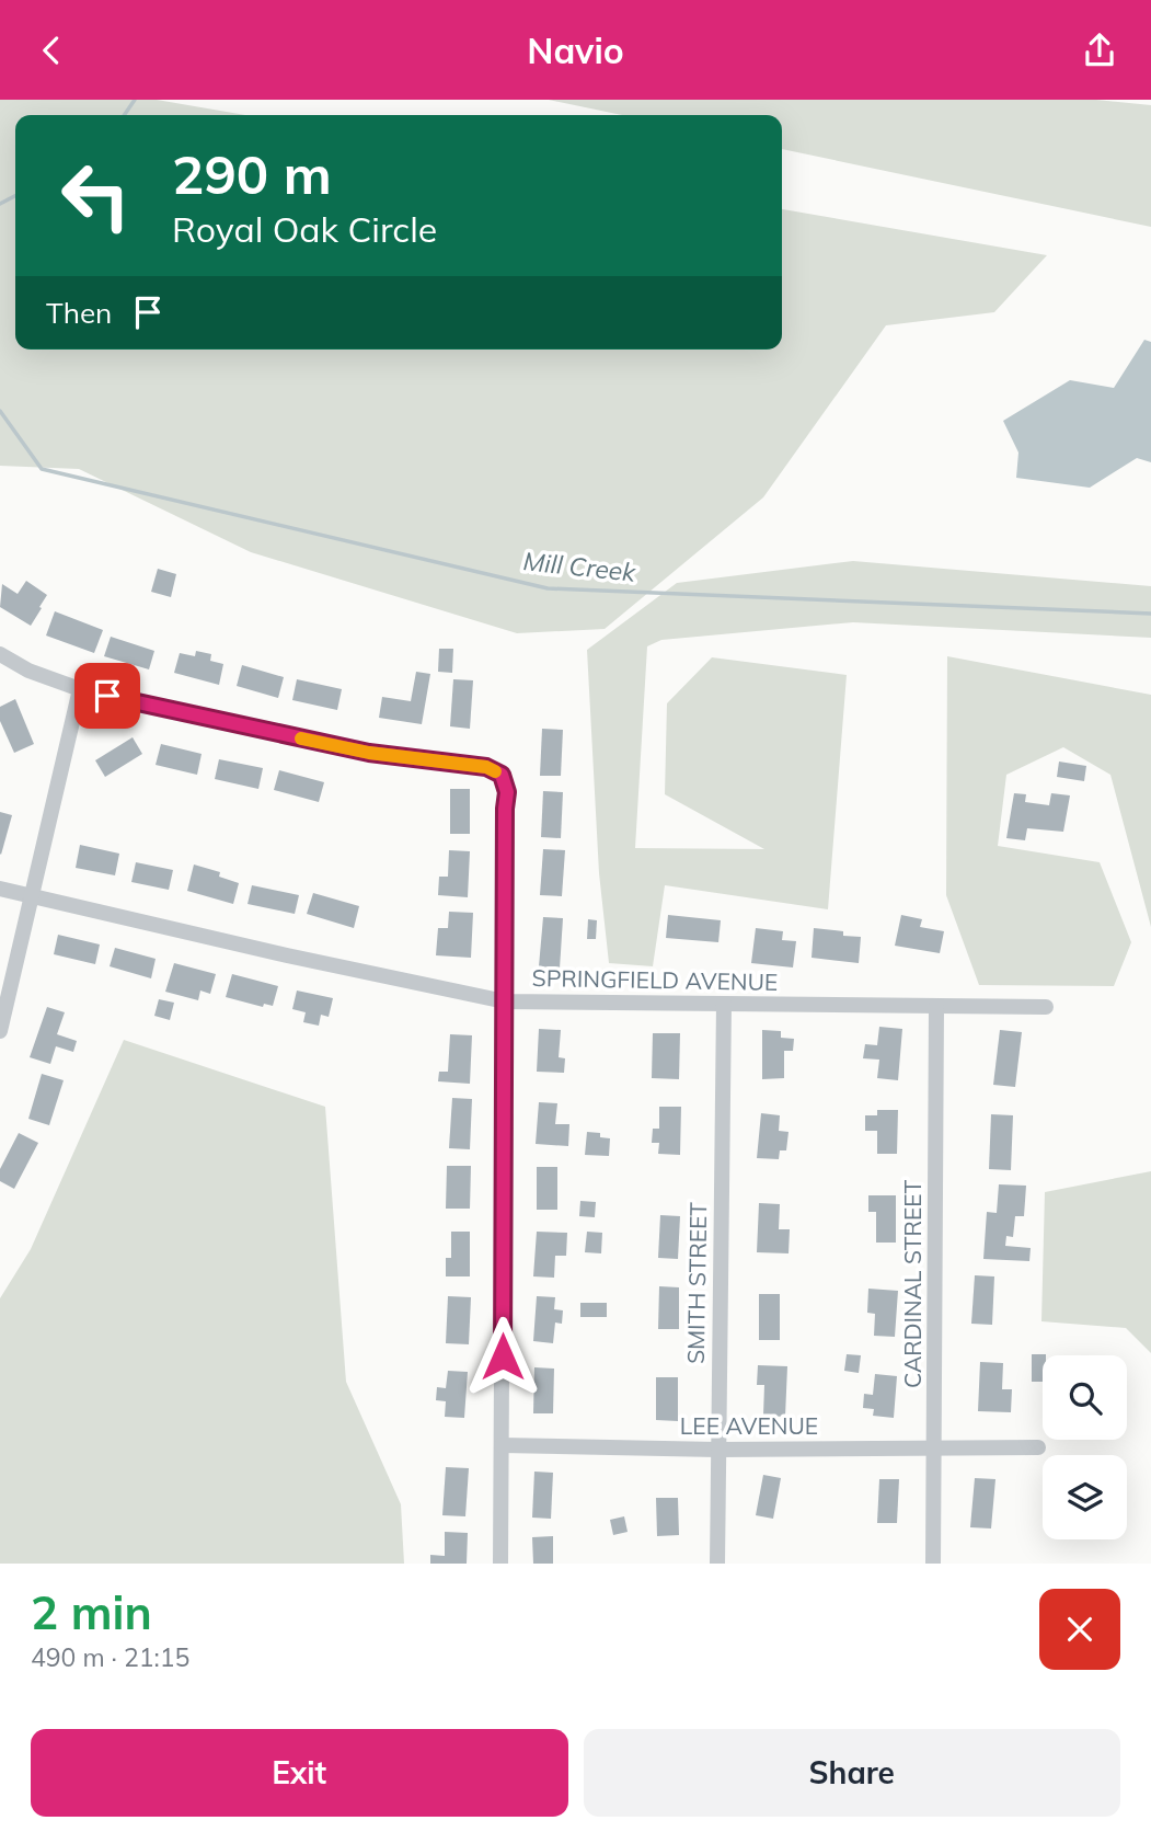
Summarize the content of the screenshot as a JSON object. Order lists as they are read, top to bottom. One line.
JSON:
{"streets":{"street":["SPRINGFIELD AVENUE","SMITH STREET","CARDINAL STREET","LEE AVENUE"]},"crossings":[["SPRINGFIELD AVENUE","SMITH STREET"],["SPRINGFIELD AVENUE","CARDINAL STREET"],["SMITH STREET","LEE AVENUE"],["CARDINAL STREET","LEE AVENUE"]],"water":["Mill Creek"],"page":{"header":"Navio","turn":["290 m","Royal Oak Circle"],"then":"Then","heading":["2 min","490 m · 21:15"],"buttons":["Exit","Share"]}}
